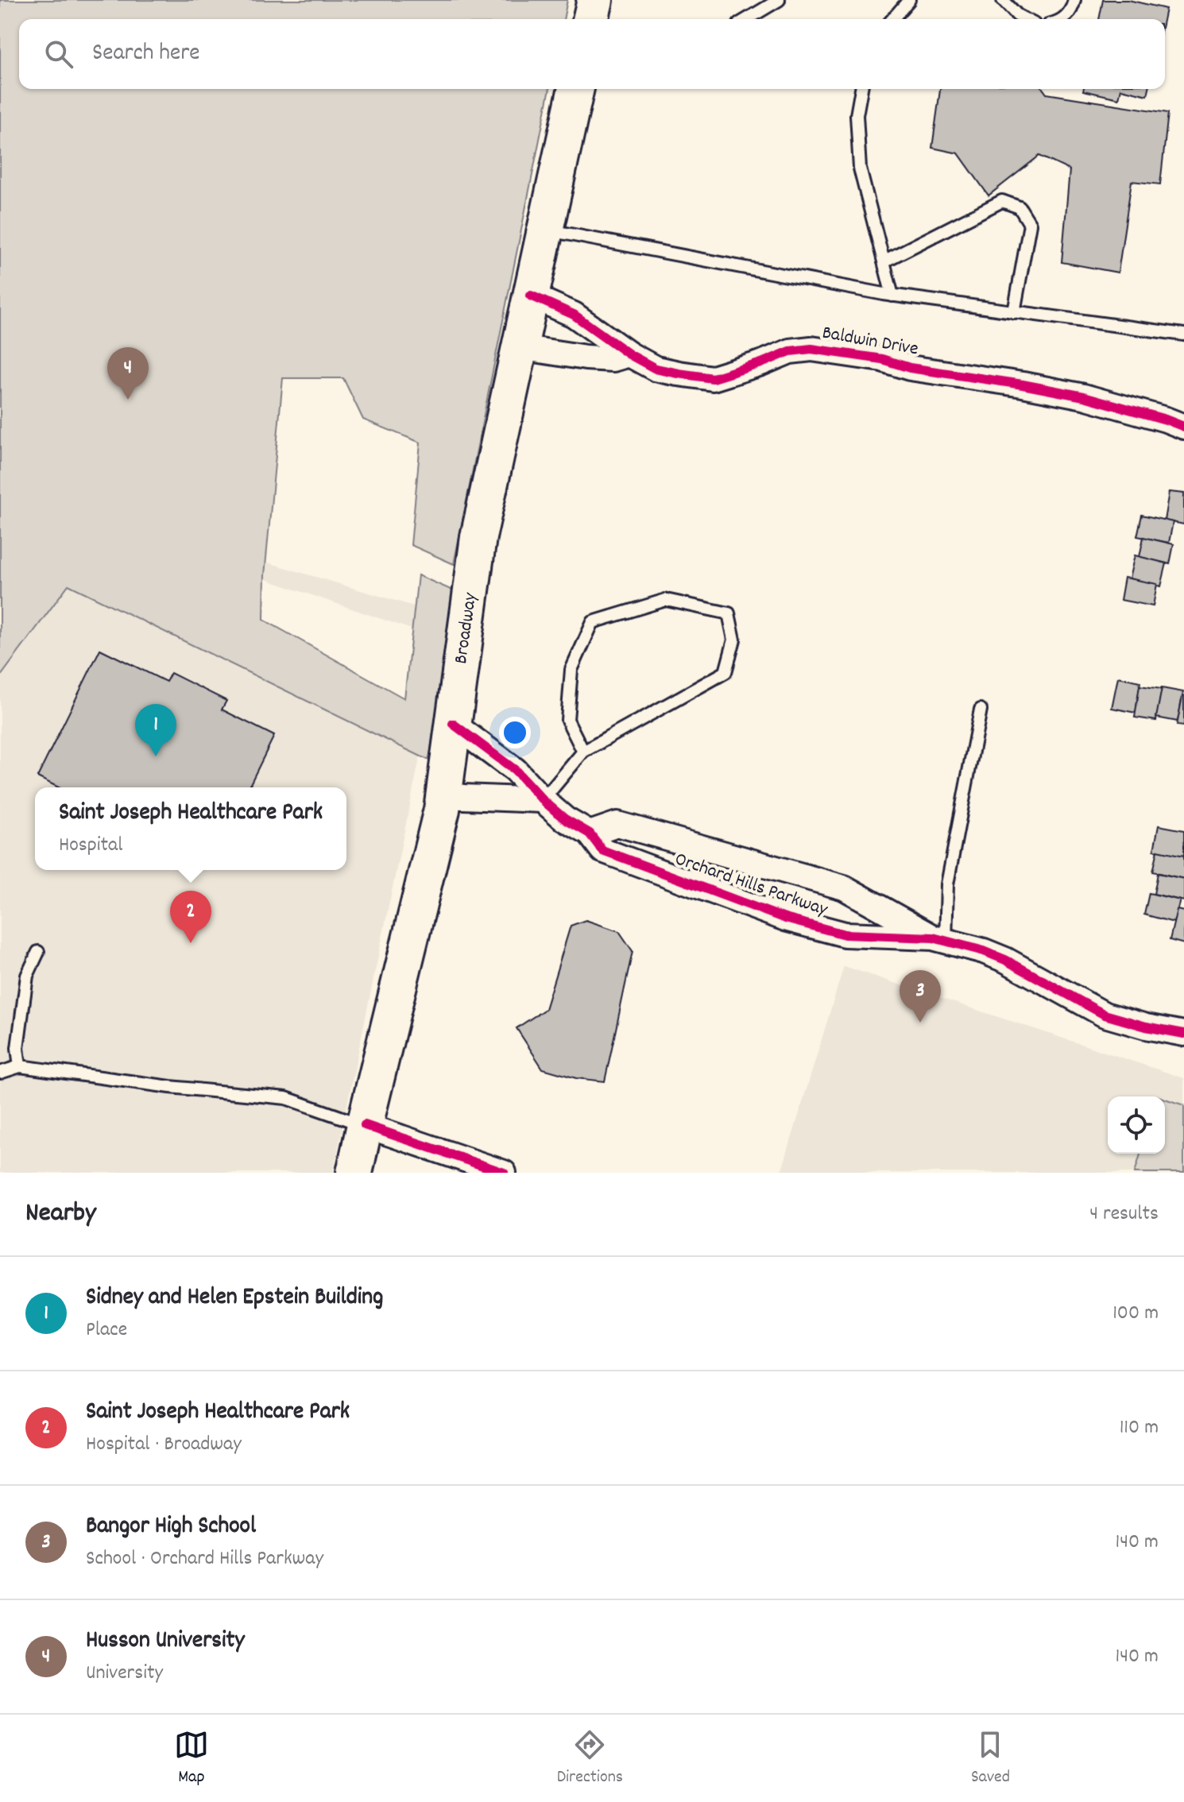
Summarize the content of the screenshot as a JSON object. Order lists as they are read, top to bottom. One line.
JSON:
{"streets":{"main road":["Broadway"],"street":["Baldwin Drive","Orchard Hills Parkway"]},"crossings":[["Baldwin Drive","Broadway"],["Broadway","Orchard Hills Parkway"]],"page":{"search":"Search here","pins":["4","1","2","3"],"popup":["Saint Joseph Healthcare Park","Hospital"],"heading":["Nearby","4 results"],"list":[{"mark":"1","name":"Sidney and Helen Epstein Building","note":"Place","value":"100 m"},{"mark":"2","name":"Saint Joseph Healthcare Park","note":"Hospital · Broadway","value":"110 m"},{"mark":"3","name":"Bangor High School","note":"School · Orchard Hills Parkway","value":"140 m"},{"mark":"4","name":"Husson University","note":"University","value":"140 m"}],"nav":["Map","Directions","Saved"]}}
